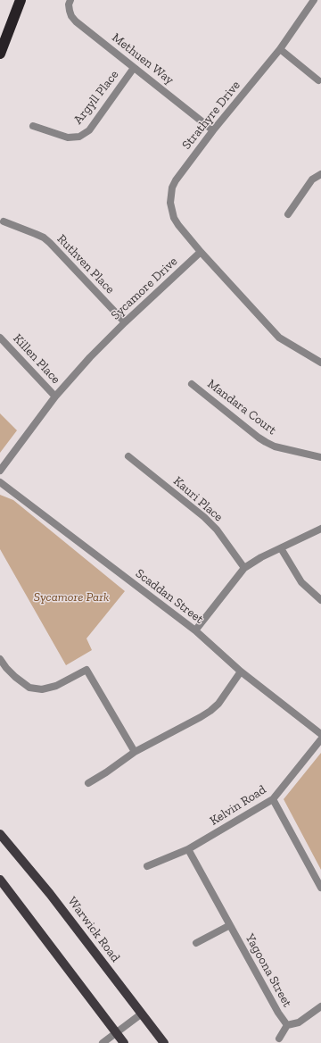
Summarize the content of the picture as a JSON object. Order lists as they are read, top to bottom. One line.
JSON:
{"streets":{"main road":["Warwick Road"],"street":["Methuen Way","Argyll Place","Strathyre Drive","Ruthven Place","Sycamore Drive","Killen Place","Mandara Court","Kauri Place","Scaddan Street","Kelvin Road","Yagoona Street"]},"crossings":[["Methuen Way","Argyll Place"],["Methuen Way","Strathyre Drive"],["Strathyre Drive","Sycamore Drive"],["Ruthven Place","Sycamore Drive"],["Sycamore Drive","Killen Place"],["Kelvin Road","Yagoona Street"]],"parks":["Sycamore Park"]}
